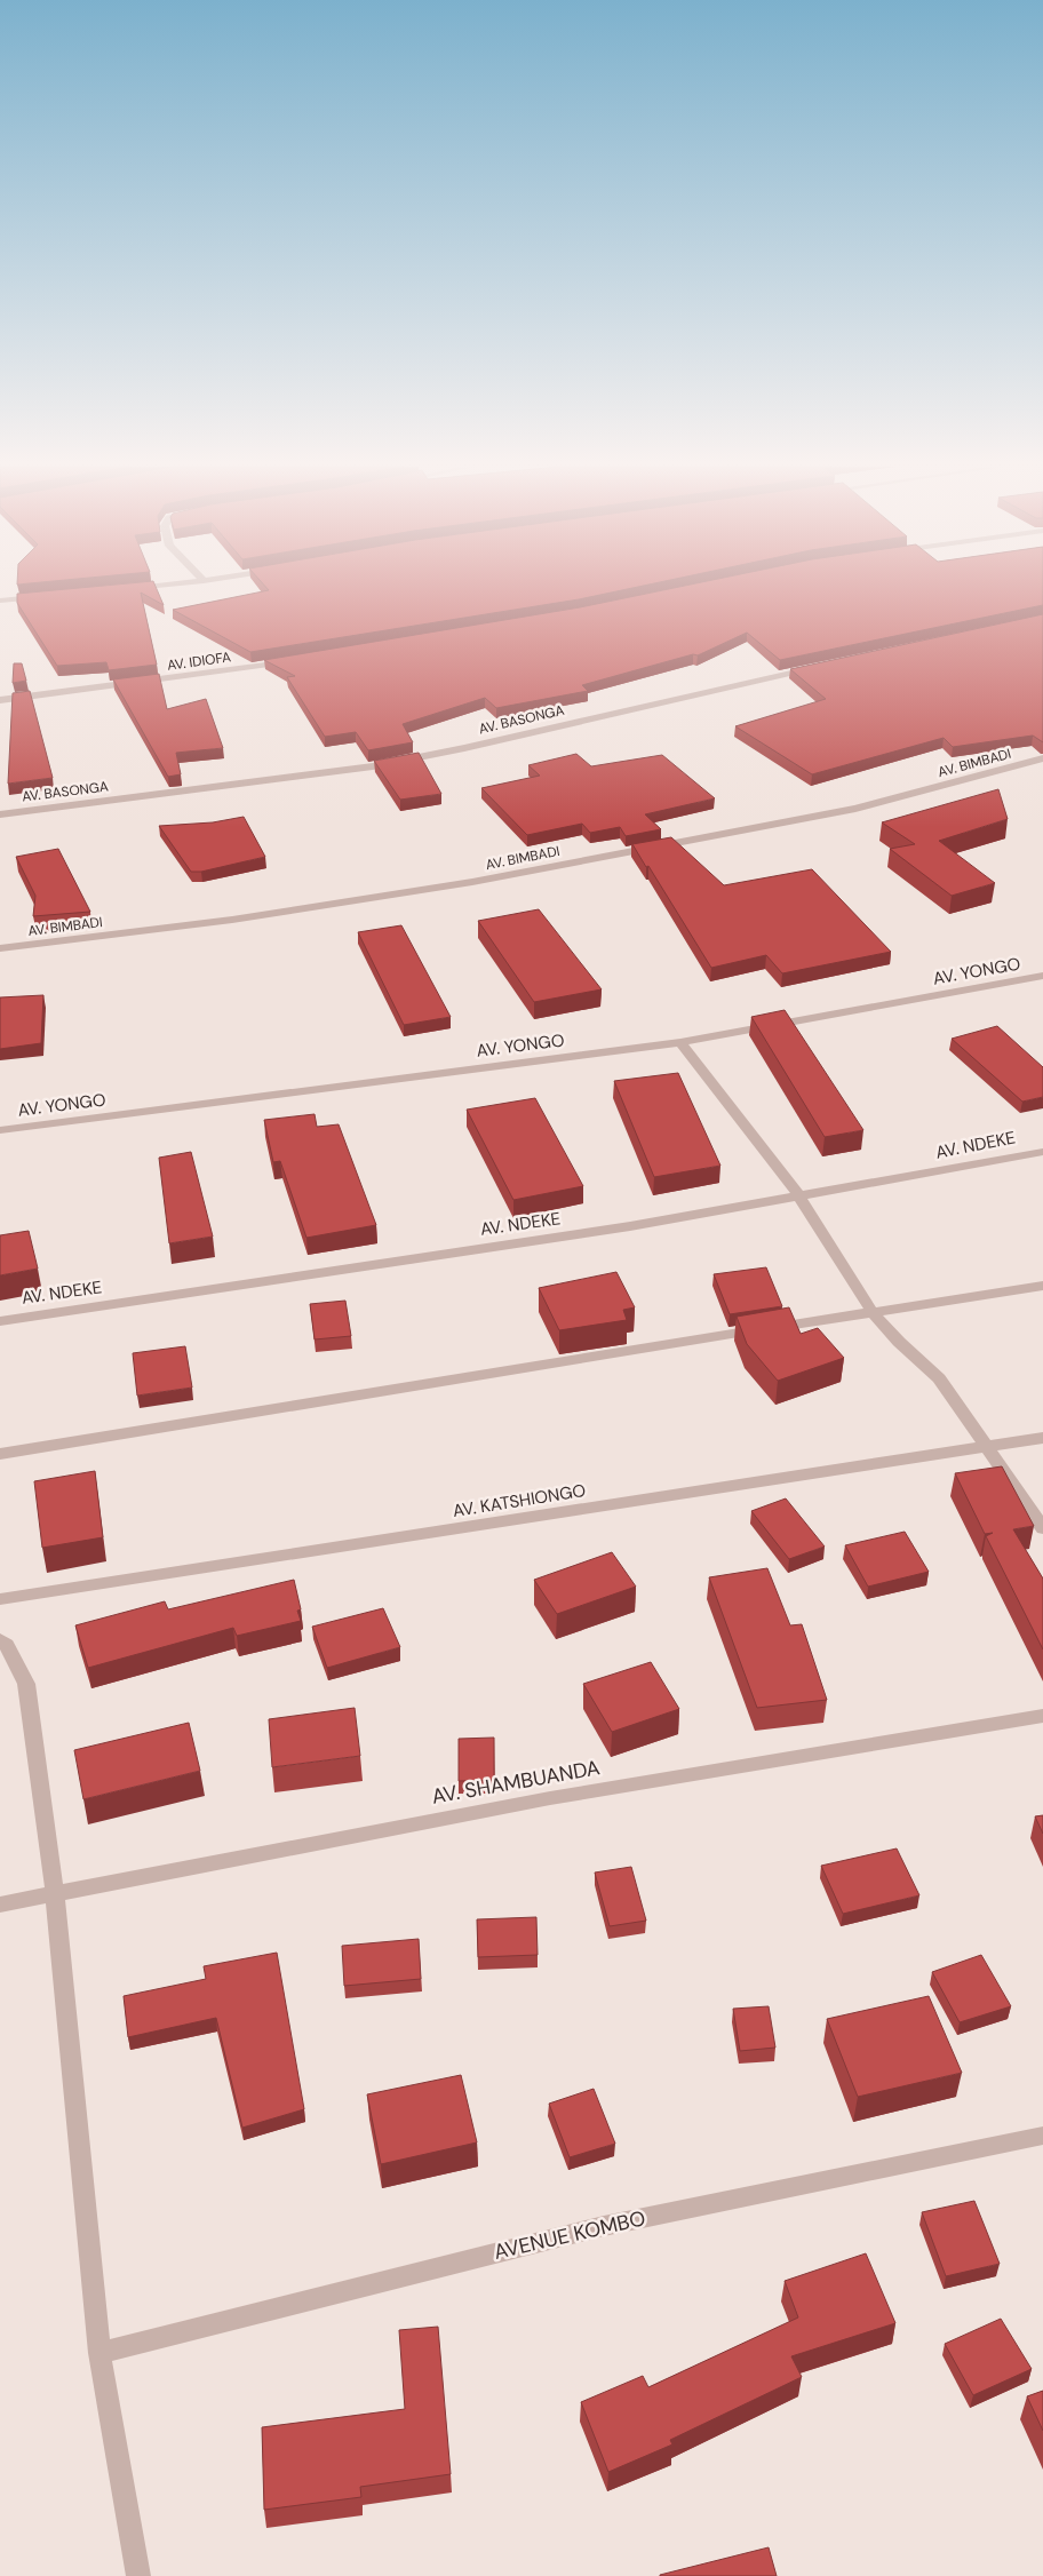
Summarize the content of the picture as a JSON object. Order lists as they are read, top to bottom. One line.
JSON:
{"streets":{"street":["AV. IDIOFA","AV. BASONGA","AV. BIMBADI","AV. YONGO","AV. NDEKE","AV. KATSHIONGO","AV. SHAMBUANDA","AVENUE KOMBO"]}}
